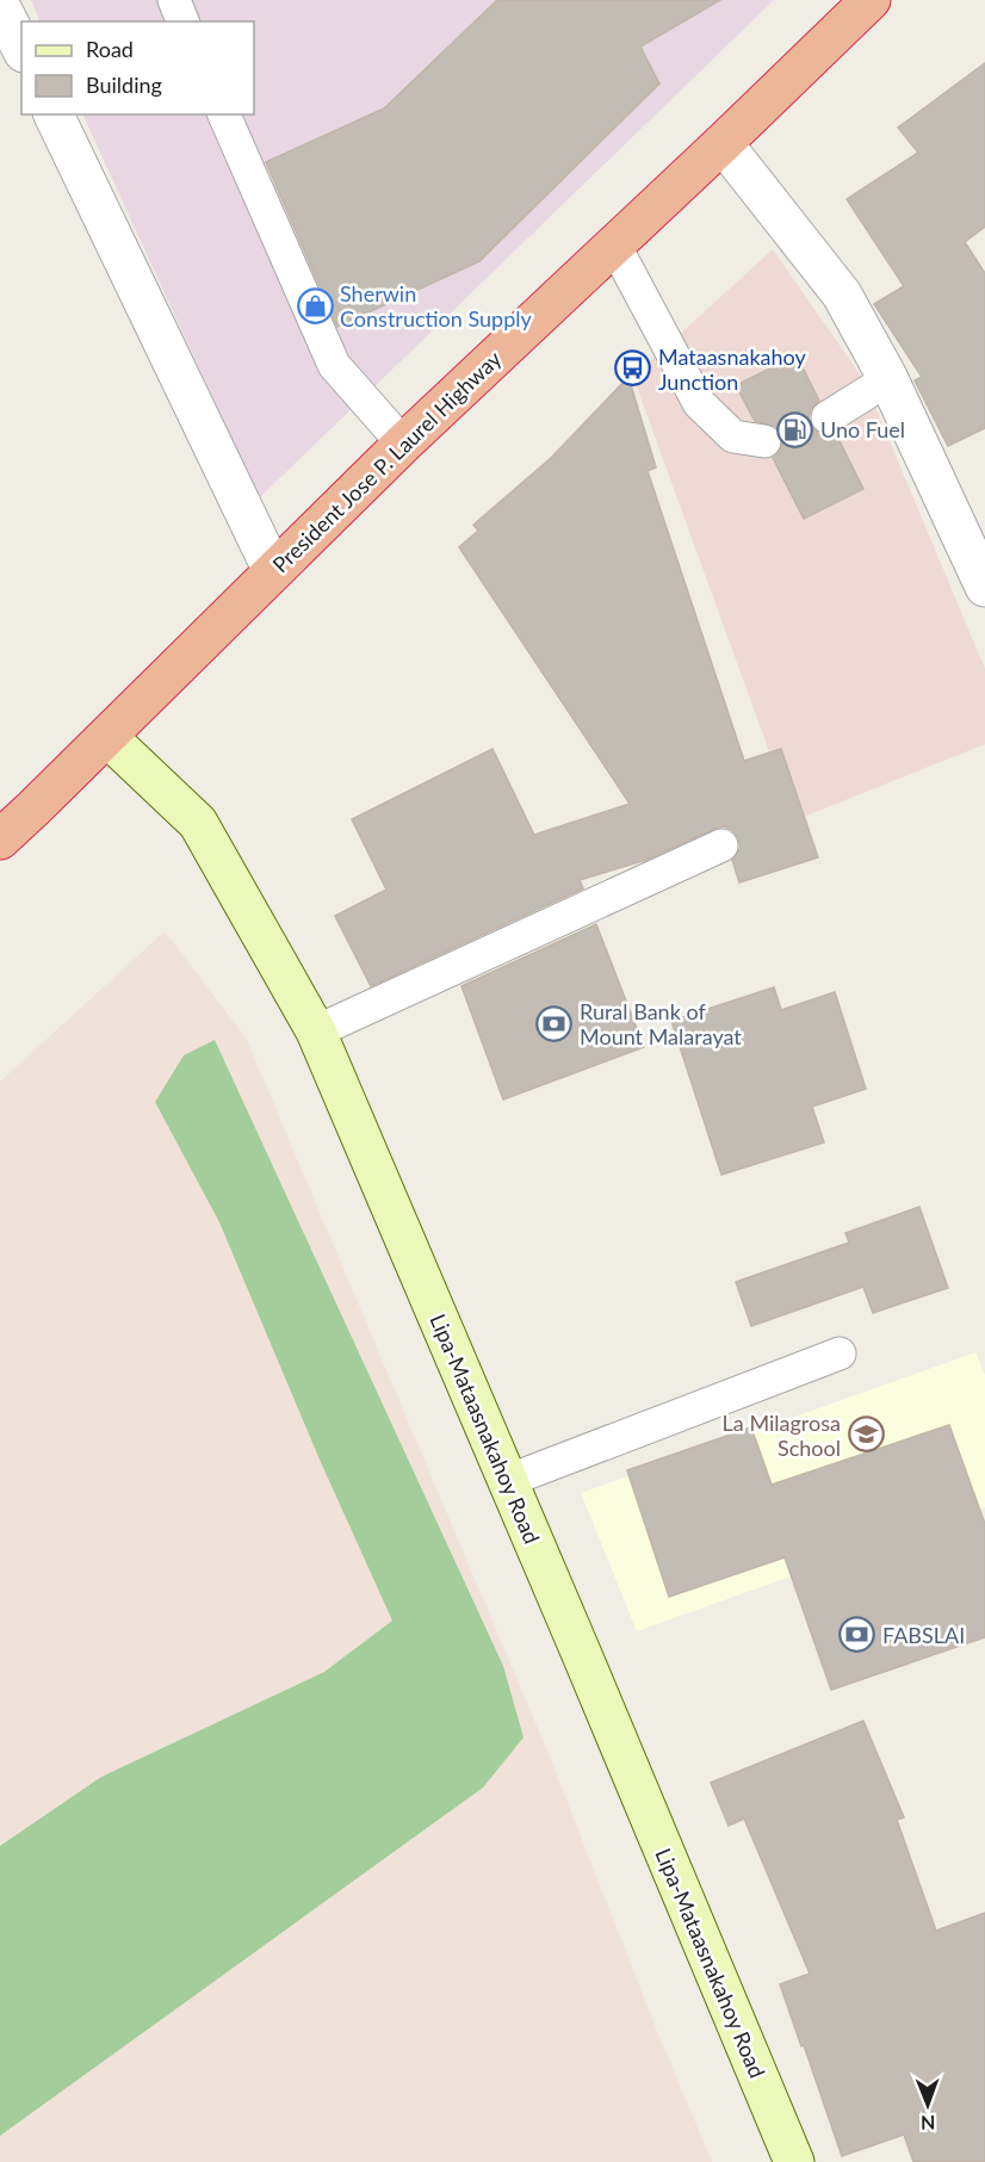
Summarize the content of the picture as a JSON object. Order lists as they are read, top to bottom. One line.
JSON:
{"streets":{"highway":["President Jose P. Laurel Highway"],"main road":["Lipa-Mataasnakahoy Road"]},"crossings":[["President Jose P. Laurel Highway","Lipa-Mataasnakahoy Road"]],"places":{"shop":["Sherwin Construction Supply"],"bus stop":["Mataasnakahoy Junction"],"fuel station":["Uno Fuel"],"bank":["Rural Bank of Mount Malarayat","FABSLAI"],"school or university":["La Milagrosa School"]},"legend":["Road","Building"],"north":"bottom"}
